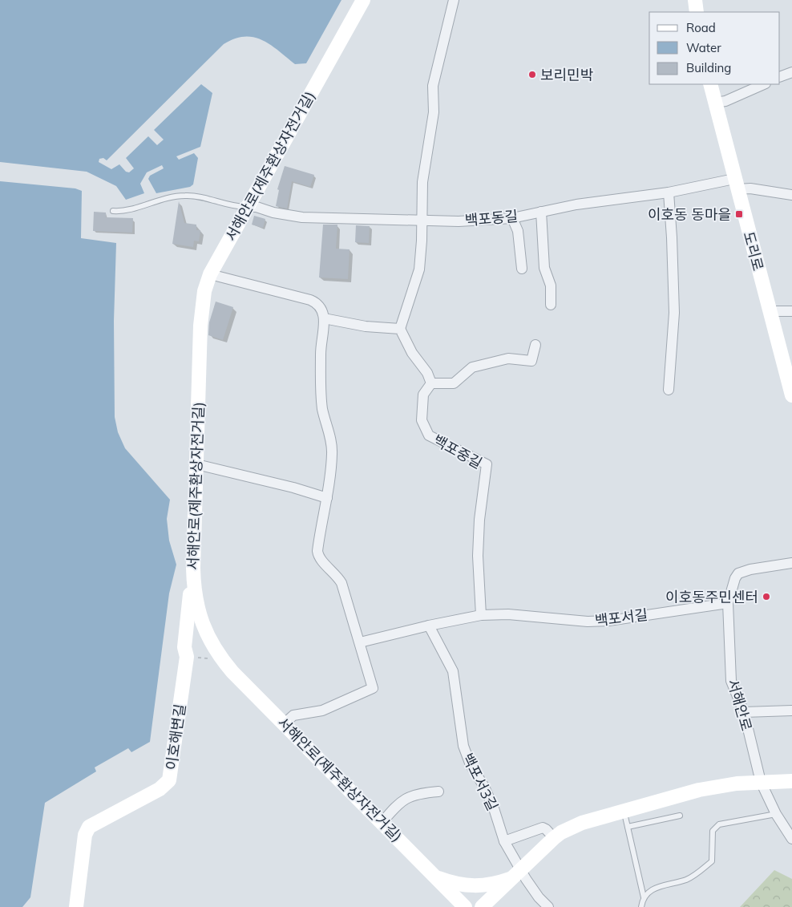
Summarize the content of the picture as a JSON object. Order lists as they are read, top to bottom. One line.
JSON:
{"streets":{"street":["서해안로(제주환상자전거길)","백포동길","도리로","백포중길","백포서길","서해안로","이호해변길","백포서3길"]},"crossings":[["서해안로(제주환상자전거길)","백포동길"],["서해안로(제주환상자전거길)","이호해변길"],["백포동길","도리로"],["백포중길","백포서길"],["백포서길","서해안로"],["백포서길","백포서3길"]],"places":{"other":["보리민박","이호동주민센터"],"transit":["이호동 동마을"]},"legend":["Road","Water","Building"]}
